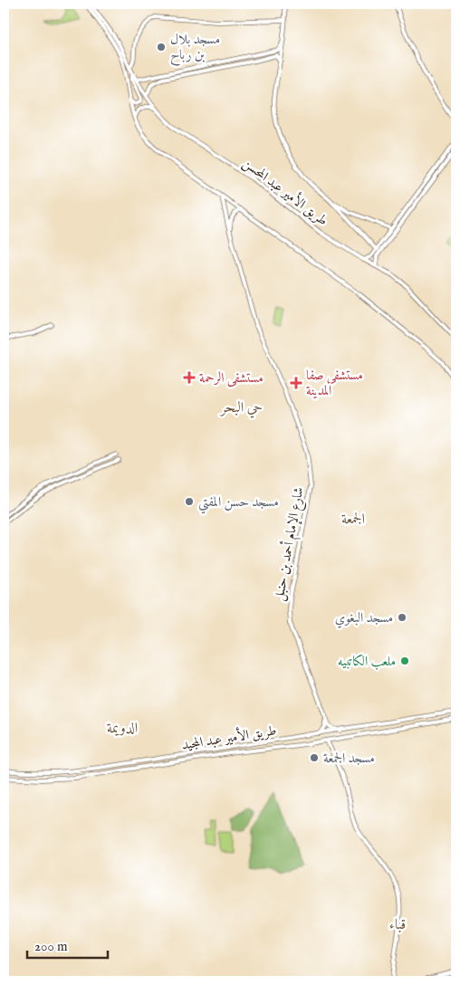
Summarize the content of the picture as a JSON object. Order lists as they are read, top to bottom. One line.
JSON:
{"streets":{"main road":["طريق الأمير عبد المحسن","شارع الإمام أحمد بن حنبل","طريق الأمير عبد المجيد"]},"districts":["حي البحر","الجمعة","الدويمة","قباء"],"places":{"other":["مسجد بلال بن رباح","مسجد حسن المفتي","مسجد البغوي","ملعب الكاتبيه","مسجد الجمعة"],"health":["مستشفى الرحمة","مستشفی صفا المدینة"]},"scale_bar":"200 m"}
